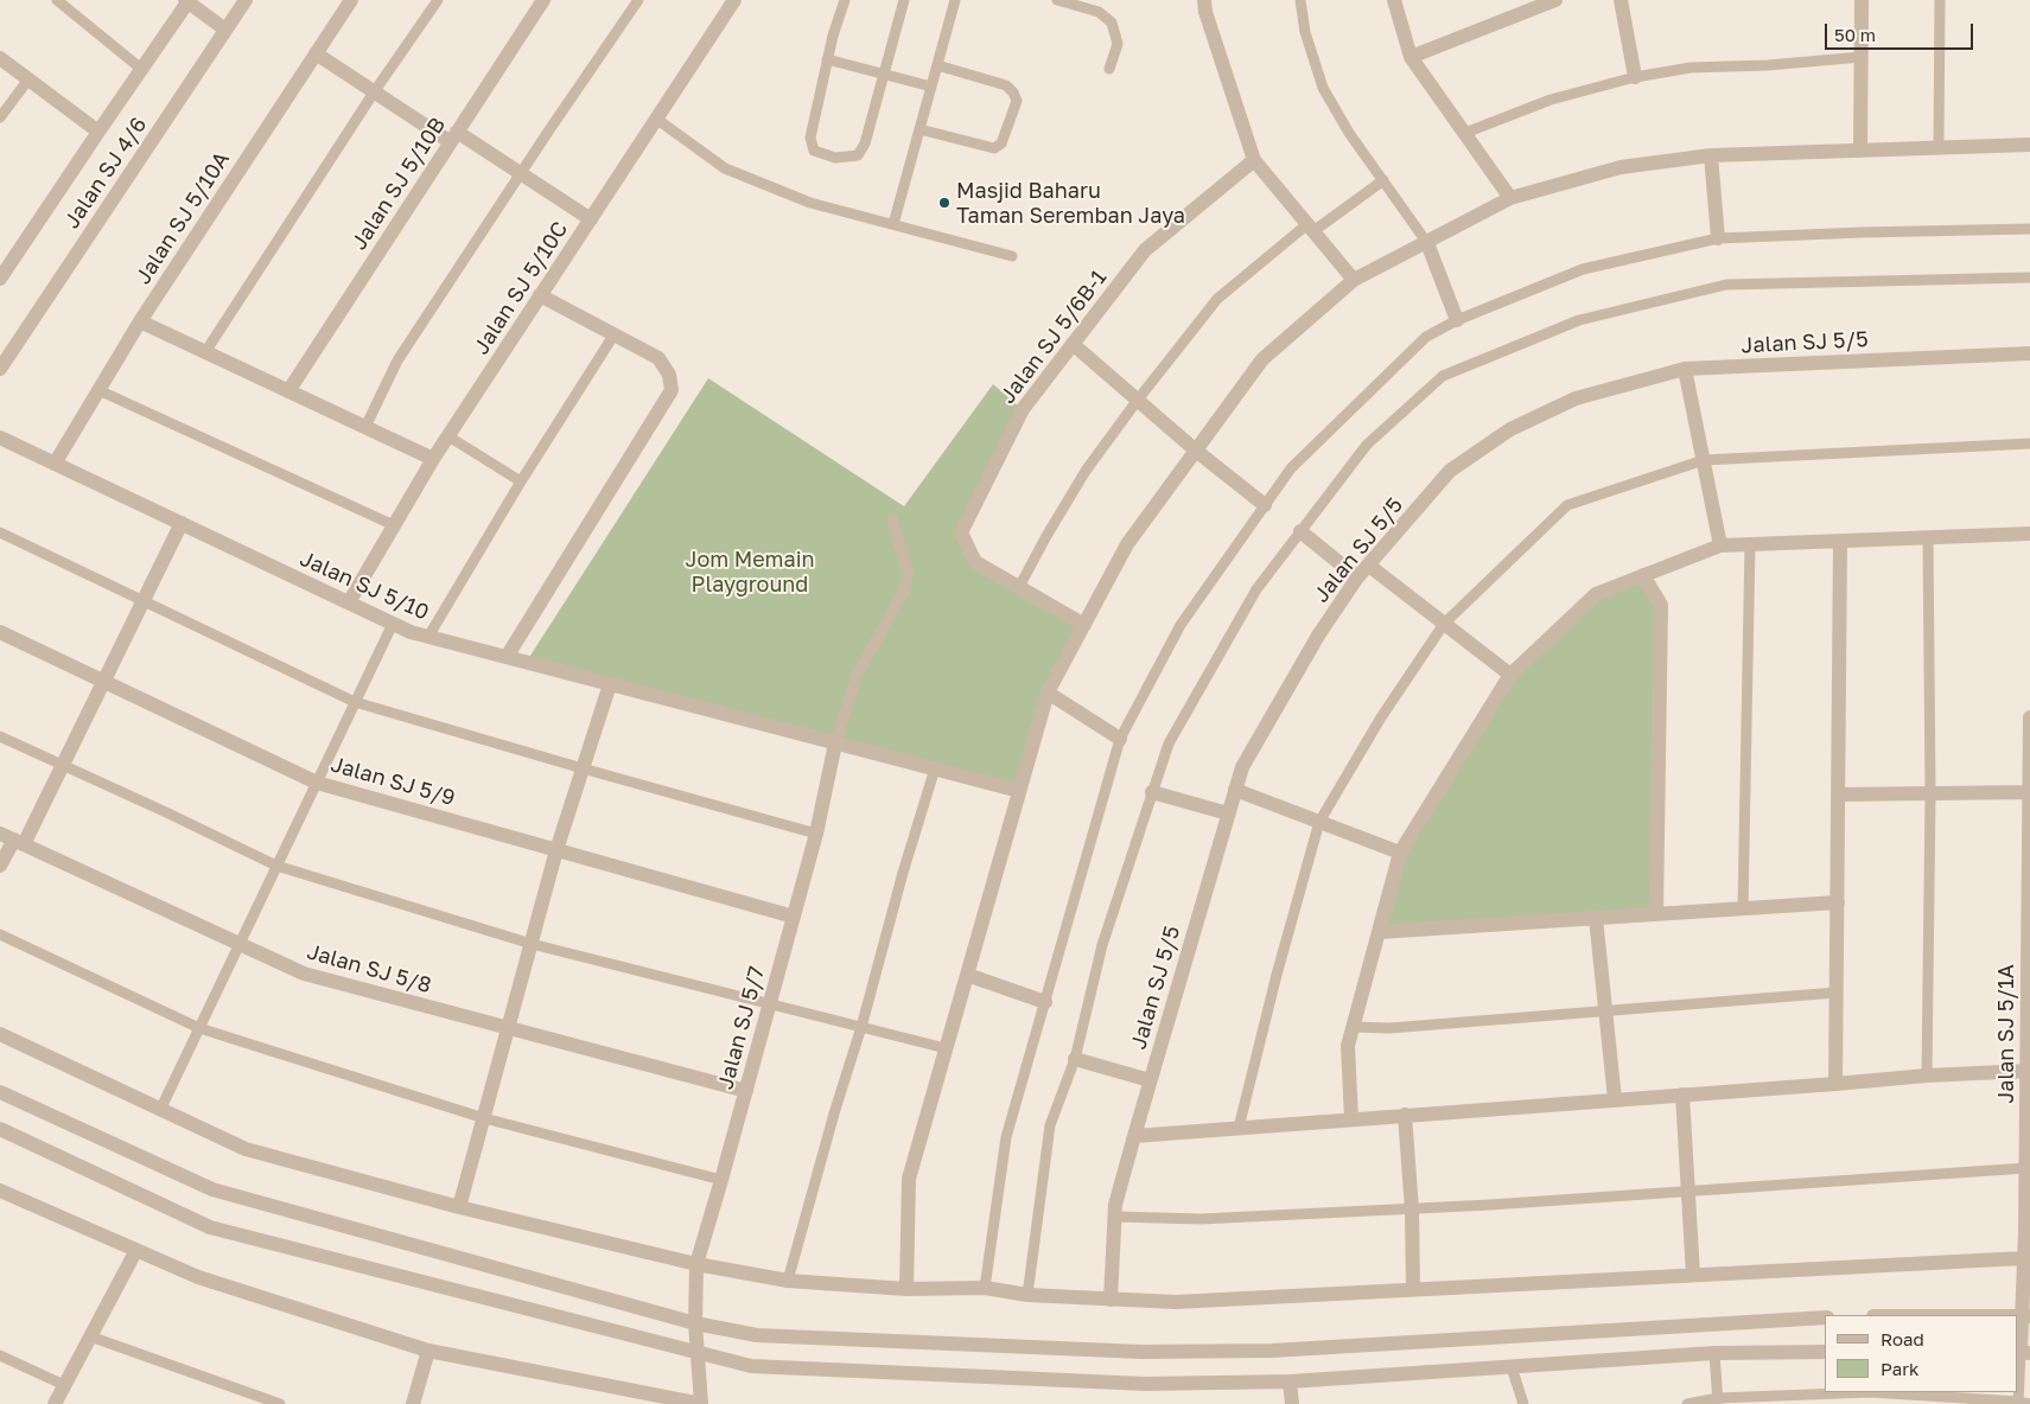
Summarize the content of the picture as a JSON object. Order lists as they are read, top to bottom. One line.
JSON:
{"streets":{"street":["Jalan SJ 4/6","Jalan SJ 5/10B","Jalan SJ 5/10A","Jalan SJ 5/10C","Jalan SJ 5/6B-1","Jalan SJ 5/5","Jalan SJ 5/10","Jalan SJ 5/9","Jalan SJ 5/8","Jalan SJ 5/7","Jalan SJ 5/1A"]},"crossings":[["Jalan SJ 5/10A","Jalan SJ 5/10"],["Jalan SJ 5/10C","Jalan SJ 5/10"],["Jalan SJ 5/10","Jalan SJ 5/7"],["Jalan SJ 5/9","Jalan SJ 5/7"],["Jalan SJ 5/8","Jalan SJ 5/7"]],"parks":["Jom Memain Playground"],"places":["Masjid Baharu Taman Seremban Jaya"],"legend":["Road","Park"],"scale_bar":"50 m"}
